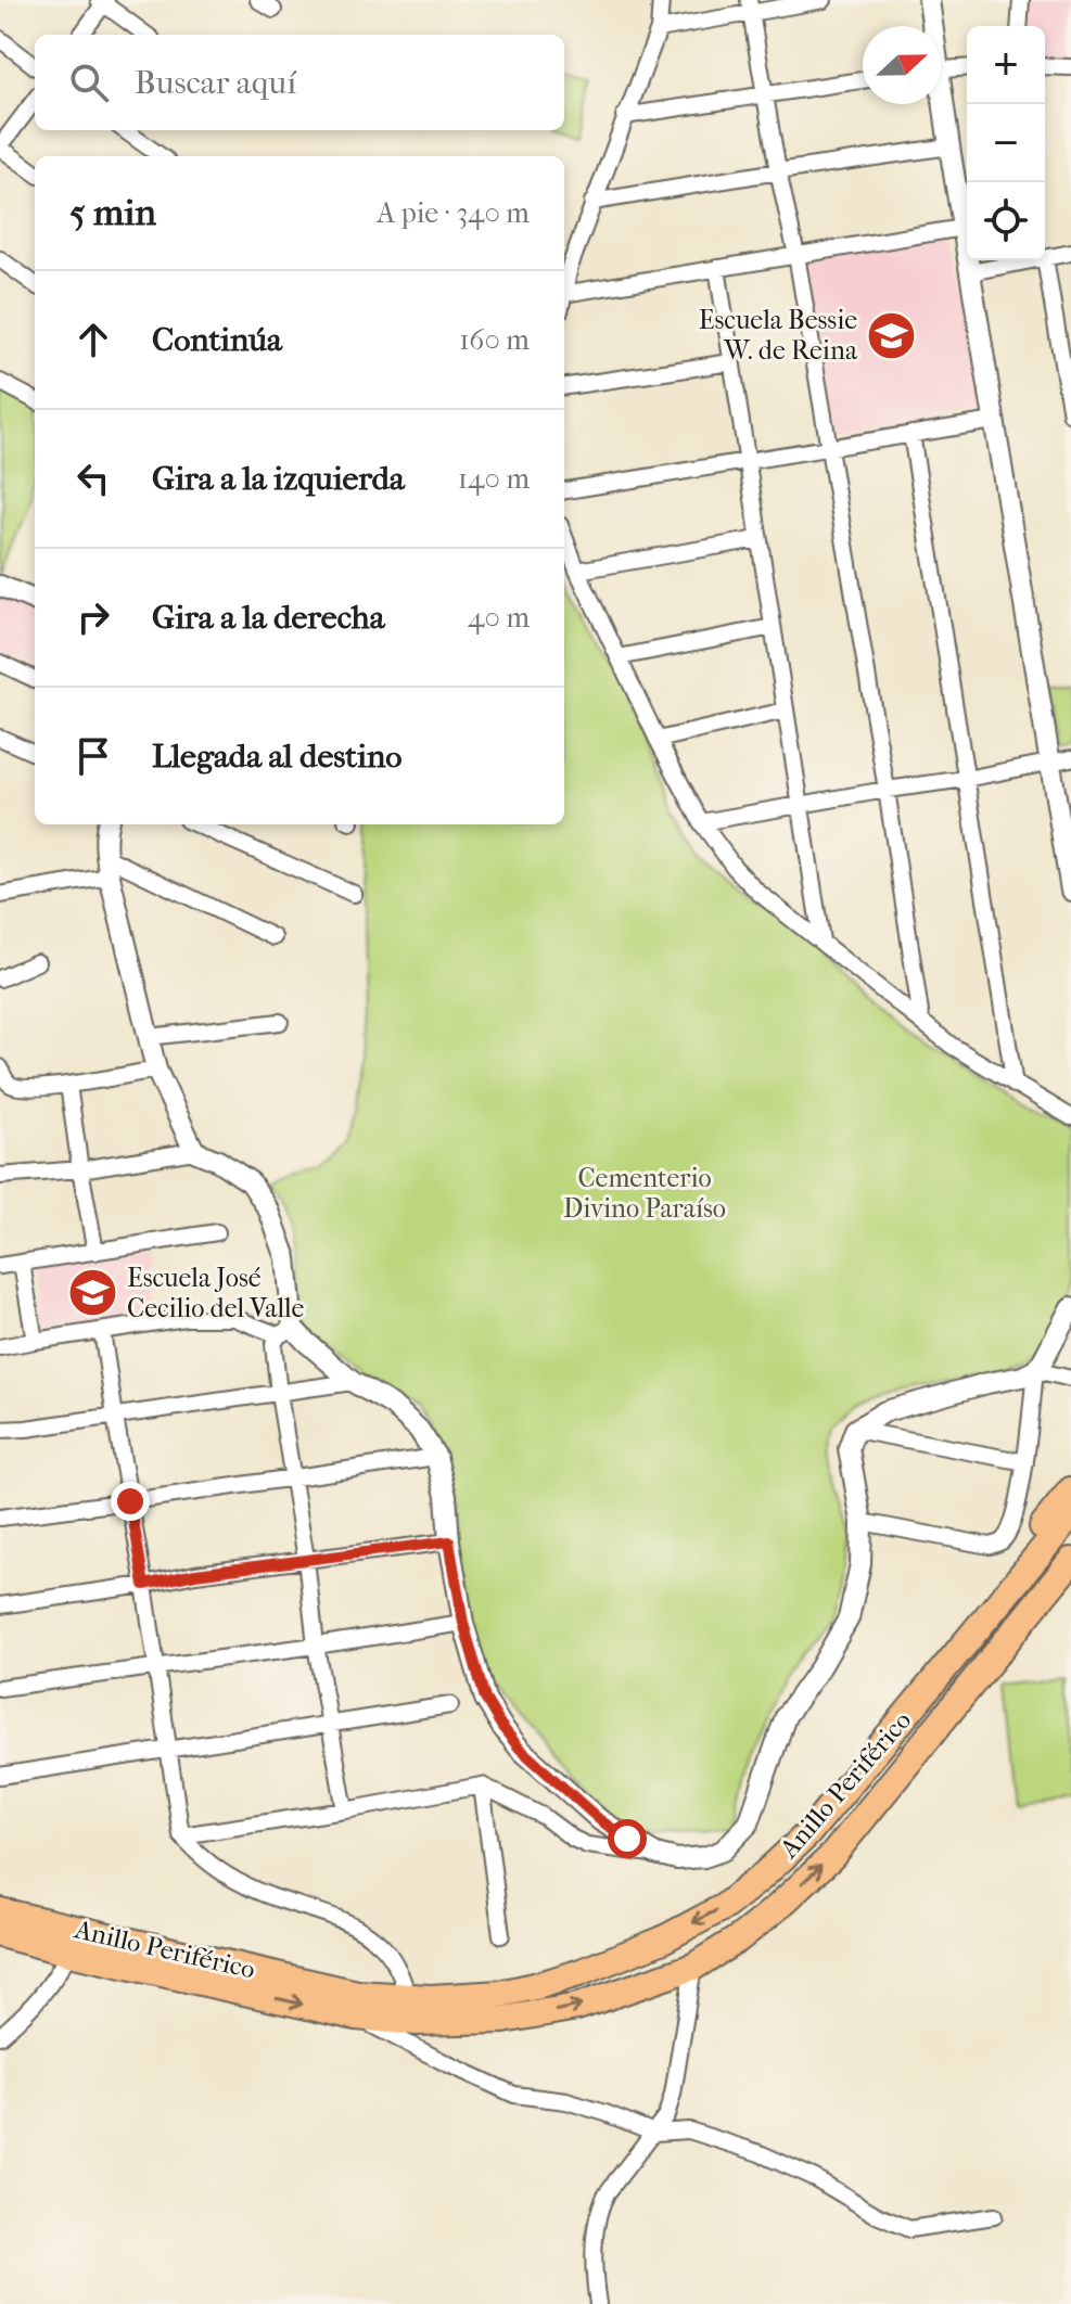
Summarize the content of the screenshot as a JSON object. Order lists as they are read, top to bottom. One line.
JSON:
{"streets":{"highway":["Anillo Periférico"]},"parks":["Cementerio Divino Paraíso"],"places":{"school or university":["Escuela Bessie W. de Reina","Escuela José Cecilio del Valle"]},"north":"right","page":{"map_buttons":["+","−"],"search":"Buscar aquí","heading":["5 min","A pie · 340 m"],"list":[["Continúa","160 m"],["Gira a la izquierda","140 m"],["Gira a la derecha","40 m"],"Llegada al destino"]}}
